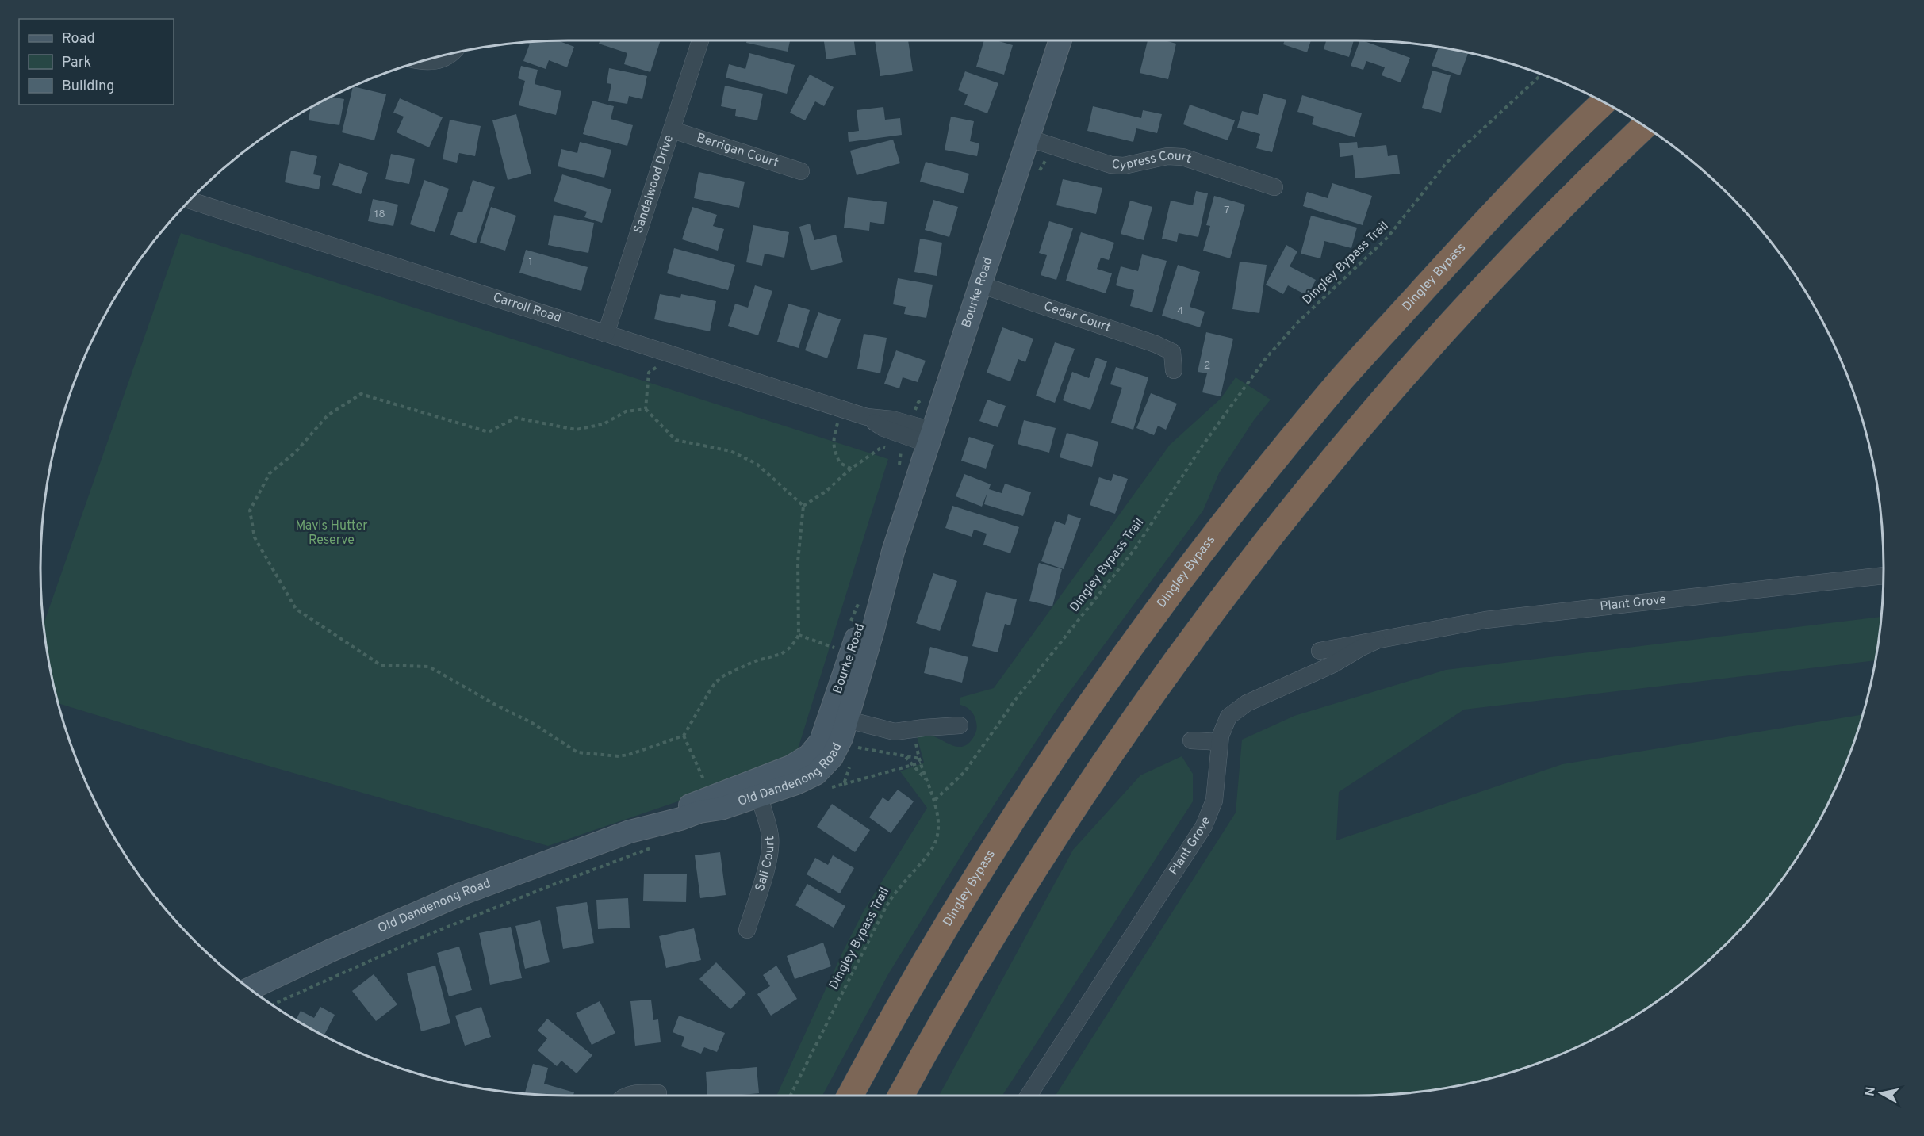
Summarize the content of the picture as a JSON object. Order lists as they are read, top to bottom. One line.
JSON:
{"streets":{"highway":["Dingley Bypass"],"main road":["Bourke Road","Old Dandenong Road"],"street":["Berrigan Court","Cypress Court","Sandalwood Drive","Carroll Road","Cedar Court","Plant Grove","Sali Court"],"path":["Dingley Bypass Trail"]},"crossings":[["Berrigan Court","Sandalwood Drive"],["Cypress Court","Bourke Road"],["Sandalwood Drive","Carroll Road"],["Bourke Road","Carroll Road"],["Bourke Road","Cedar Court"],["Bourke Road","Old Dandenong Road"],["Old Dandenong Road","Sali Court"]],"parks":["Mavis Hutter Reserve"],"house_numbers":["7","18","1","4","2"],"legend":["Road","Park","Building"],"north":"left"}
